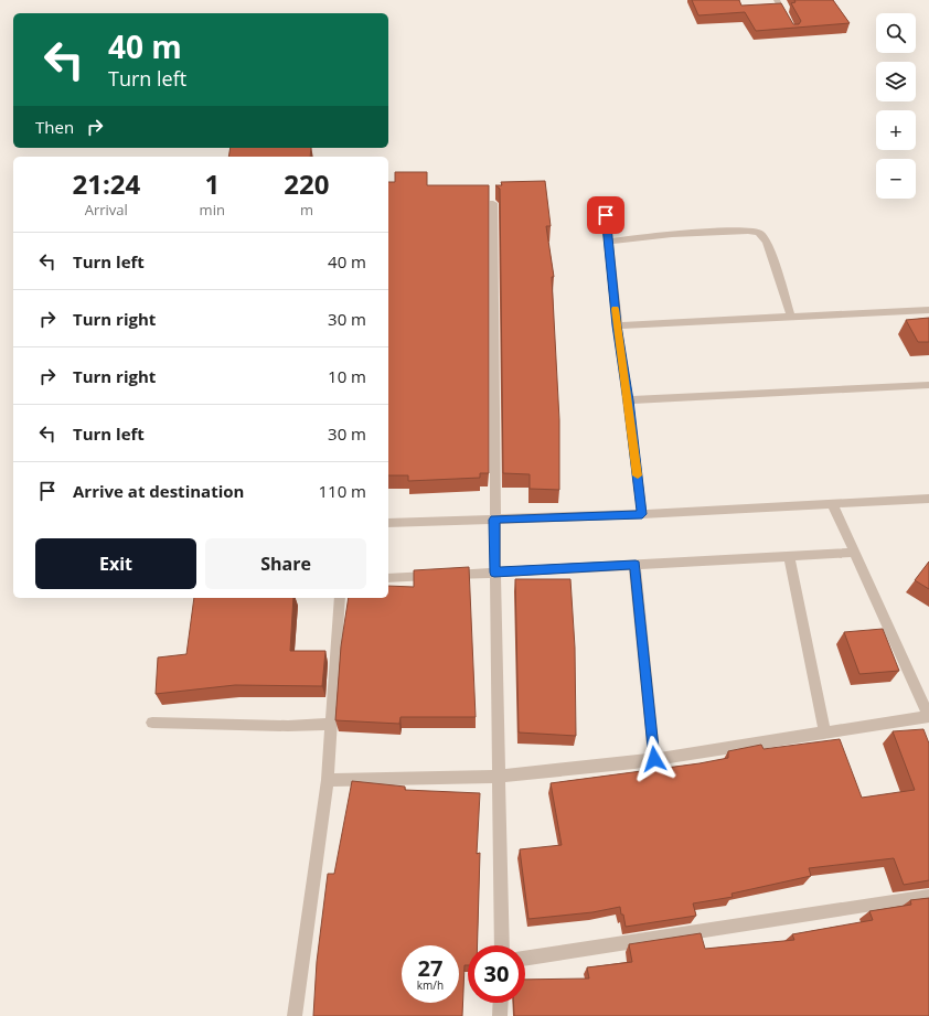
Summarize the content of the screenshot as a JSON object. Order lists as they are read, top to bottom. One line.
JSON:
{"page":{"map_buttons":["+","−"],"turn":["40 m","Turn left"],"then":"Then","eta":["21:24","Arrival","1","min","220","m"],"list":[{"name":"Turn left","value":"40 m"},{"name":"Turn right","value":"30 m"},{"name":"Turn right","value":"10 m"},{"name":"Turn left","value":"30 m"},{"name":"Arrive at destination","value":"110 m"}],"buttons":["Exit","Share"],"speed":"27 km/h","limit":"30"}}
